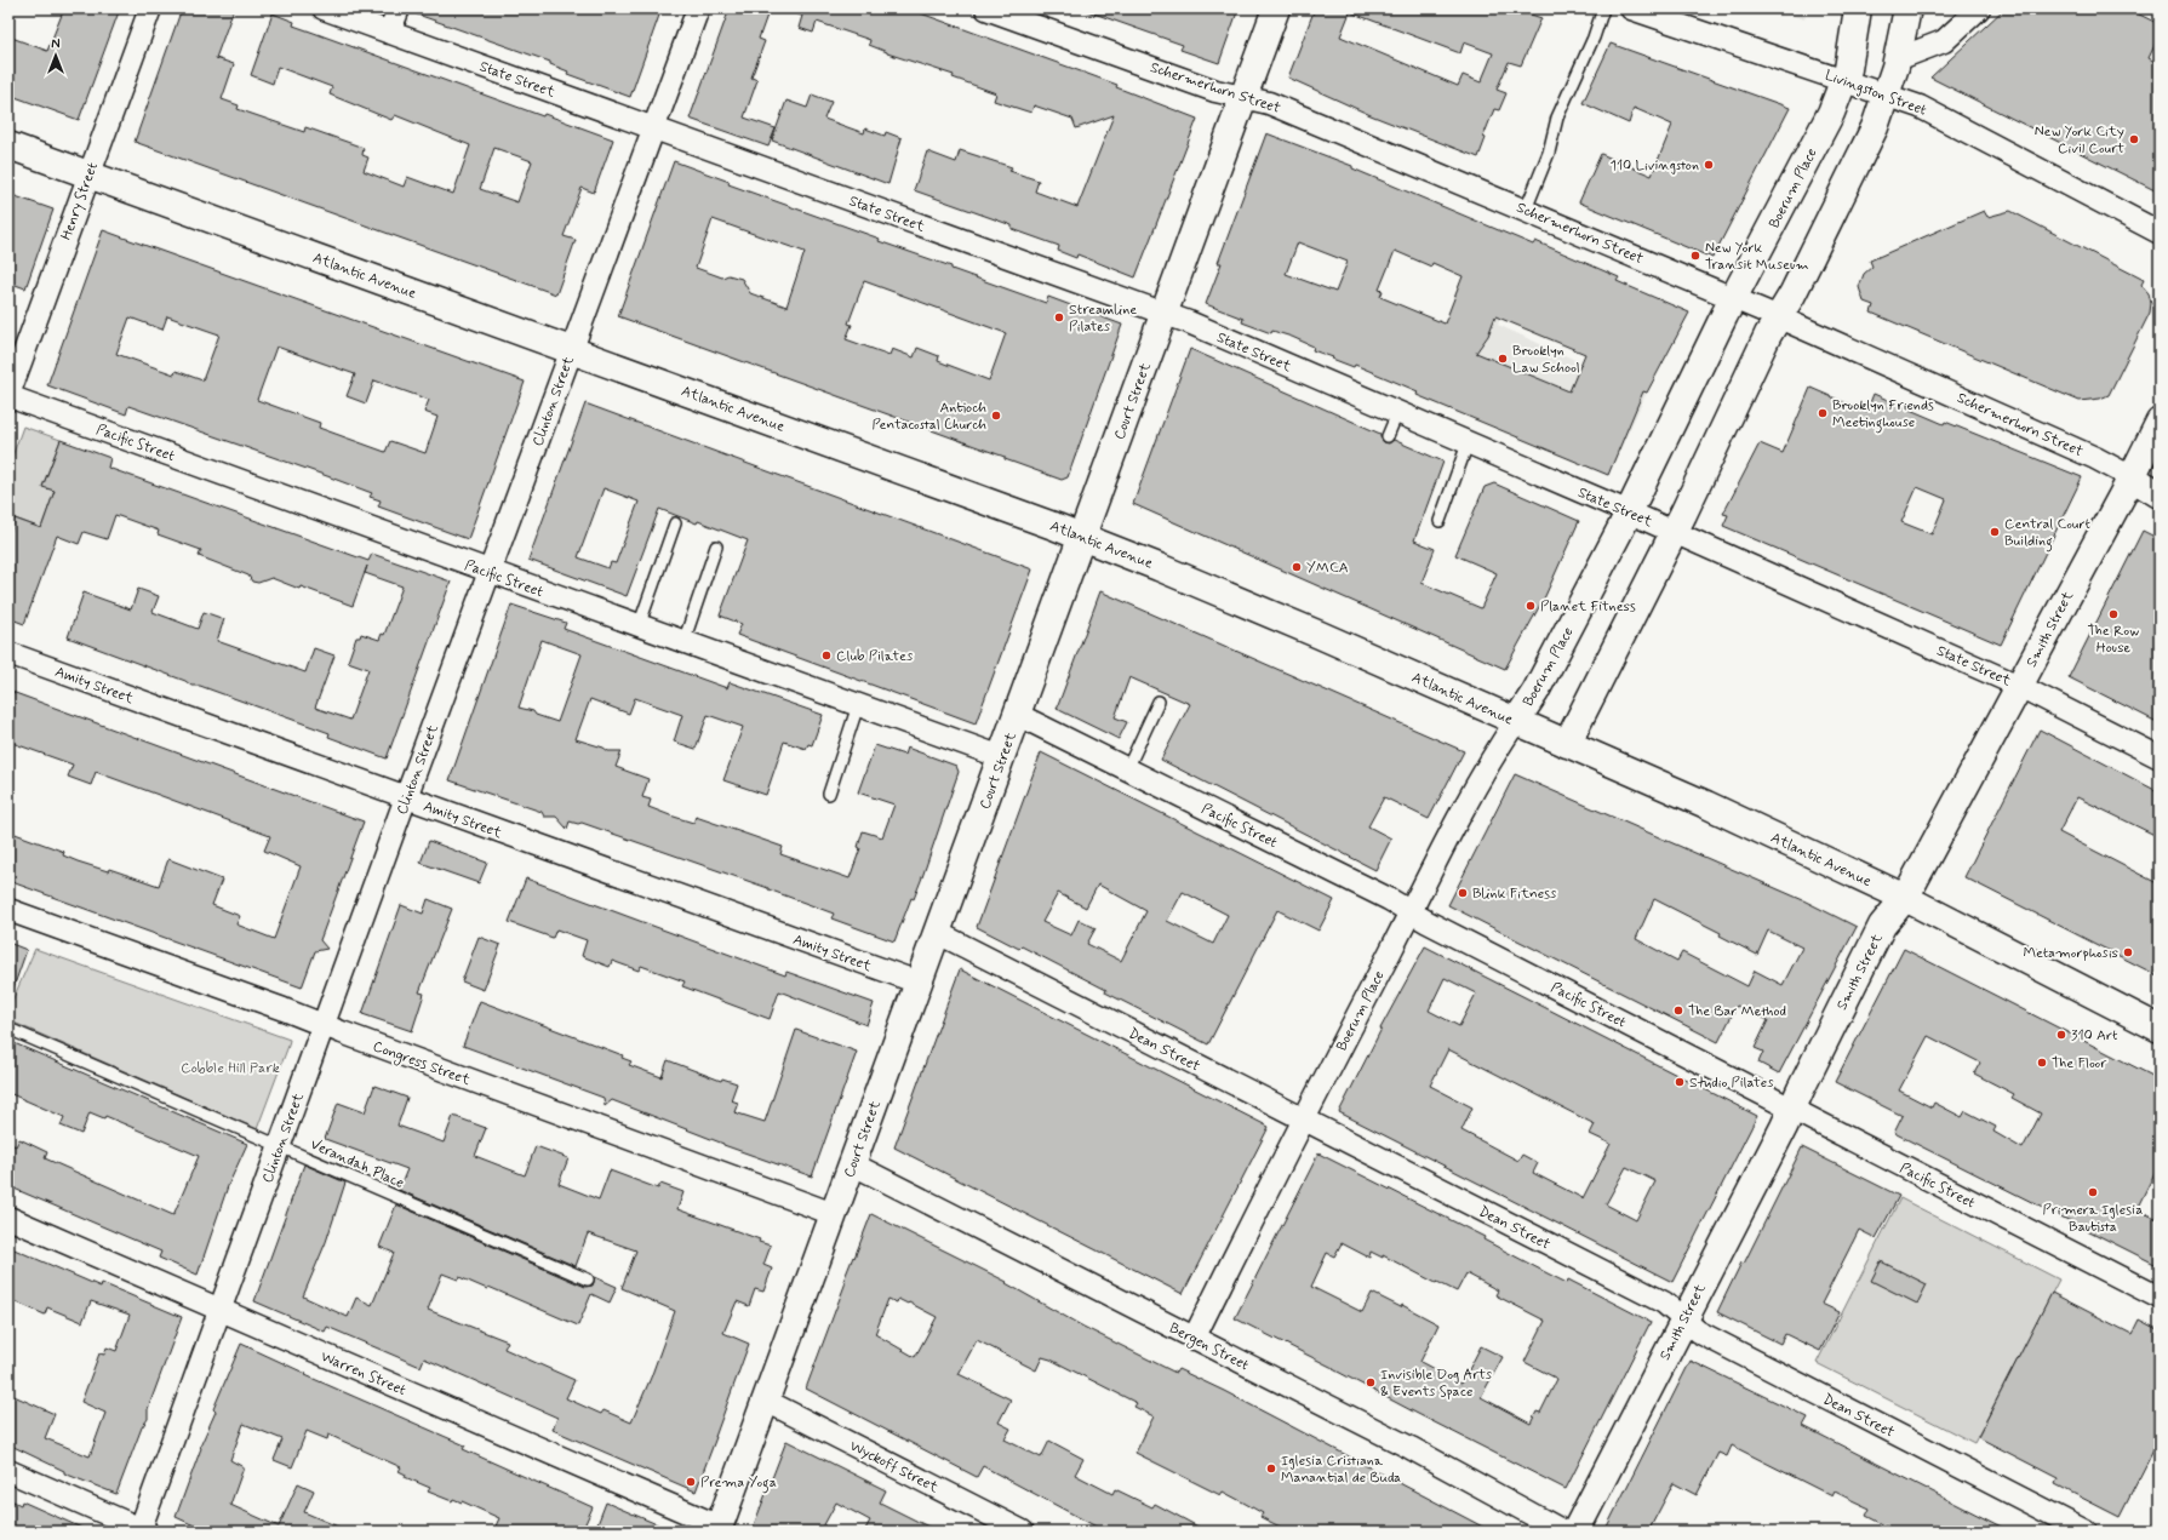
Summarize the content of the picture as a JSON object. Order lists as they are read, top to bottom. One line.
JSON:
{"streets":{"main road":["Schermerhorn Street","Boerum Place","Atlantic Avenue","Court Street","Smith Street"],"street":["State Street","Livingston Street","Henry Street","Clinton Street","Pacific Street","Amity Street","Dean Street","Congress Street","Bergen Street","Warren Street","Wyckoff Street"],"lane":["Verandah Place"]},"crossings":[["State Street","Boerum Place"],["State Street","Clinton Street"],["State Street","Court Street"],["State Street","Smith Street"],["Schermerhorn Street","Boerum Place"],["Schermerhorn Street","Court Street"],["Schermerhorn Street","Smith Street"],["Livingston Street","Boerum Place"],["Boerum Place","Atlantic Avenue"],["Boerum Place","Pacific Street"],["Boerum Place","Dean Street"],["Boerum Place","Bergen Street"],["Henry Street","Atlantic Avenue"],["Henry Street","Pacific Street"],["Atlantic Avenue","Clinton Street"],["Atlantic Avenue","Court Street"],["Atlantic Avenue","Smith Street"],["Clinton Street","Pacific Street"],["Clinton Street","Amity Street"],["Clinton Street","Congress Street"],["Clinton Street","Verandah Place"],["Clinton Street","Warren Street"],["Court Street","Pacific Street"],["Court Street","Amity Street"],["Court Street","Dean Street"],["Court Street","Congress Street"],["Court Street","Bergen Street"],["Court Street","Warren Street"],["Court Street","Wyckoff Street"],["Pacific Street","Smith Street"],["Smith Street","Dean Street"]],"parks":["Cobble Hill Park"],"places":["New York City Civil Court","110 Livingston","New York Transit Museum","Streamline Pilates","Brooklyn Law School","Brooklyn Friends Meetinghouse","Antioch Pentacostal Church","Central Court Building","YMCA","Planet Fitness","The Row House","Club Pilates","Blink Fitness","Metamorphosis","The Bar Method","310 Art","The Floor","Studio Pilates","Primera Iglesia Bautista","Invisible Dog Arts & Events Space","Iglesia Cristiana Manantial de Buda","Prema Yoga"],"north":"top"}
